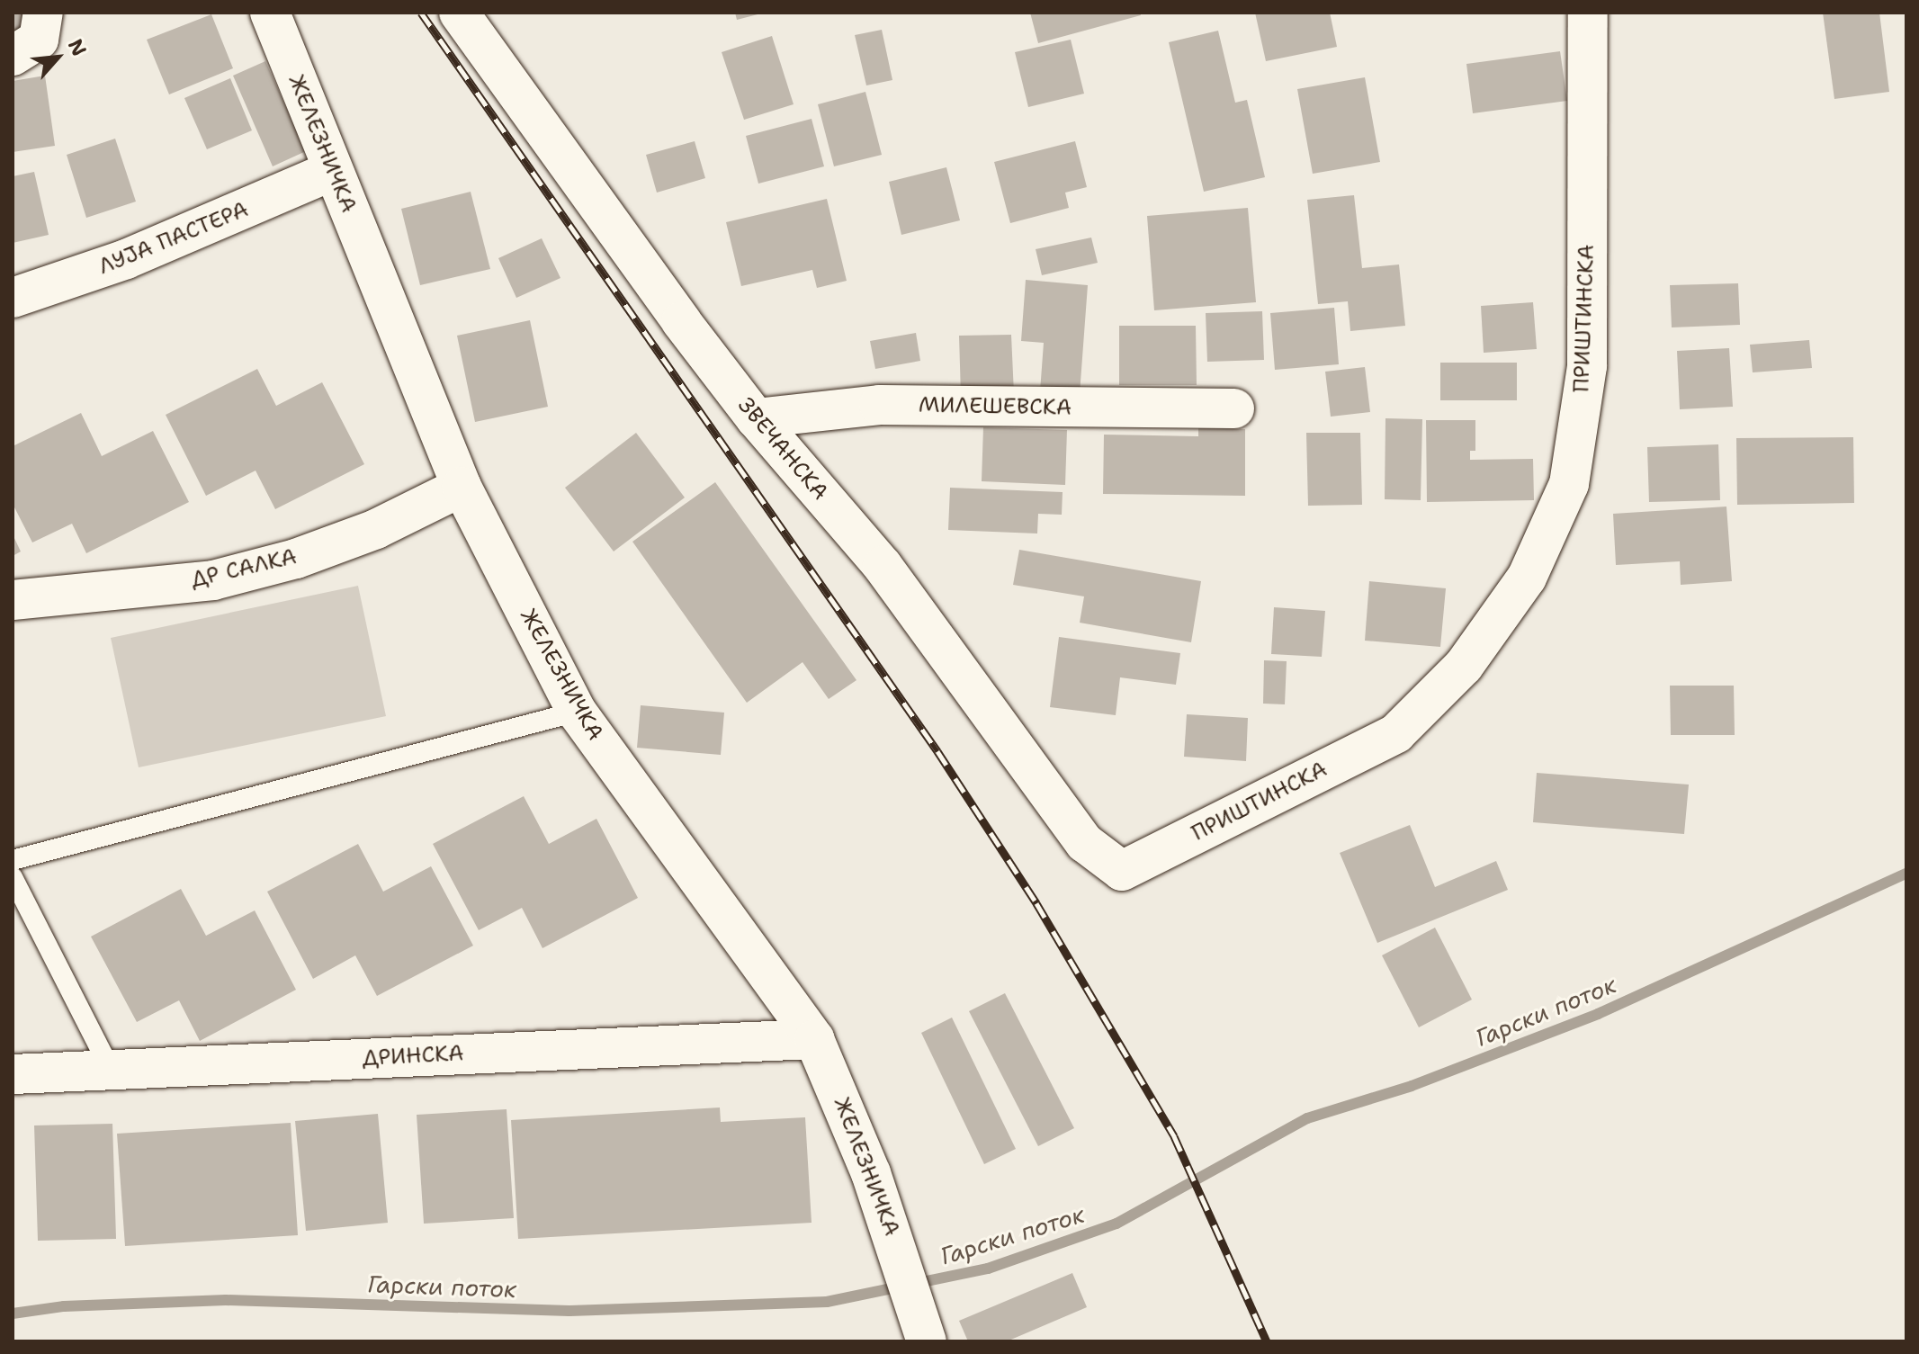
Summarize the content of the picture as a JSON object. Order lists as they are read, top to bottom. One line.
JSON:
{"streets":{"street":["ЖЕЛЕЗНИЧКА","ЛУЈА ПАСТЕРА","ПРИШТИНСКА","МИЛЕШЕВСКА","ЗВЕЧАНСКА","ДР САЛКА","ДРИНСКА"]},"crossings":[["ЖЕЛЕЗНИЧКА","ЛУЈА ПАСТЕРА"],["ЖЕЛЕЗНИЧКА","ДР САЛКА"],["ЖЕЛЕЗНИЧКА","ДРИНСКА"],["ПРИШТИНСКА","ЗВЕЧАНСКА"],["МИЛЕШЕВСКА","ЗВЕЧАНСКА"]],"water":["Гарски поток"],"north":"top right"}
